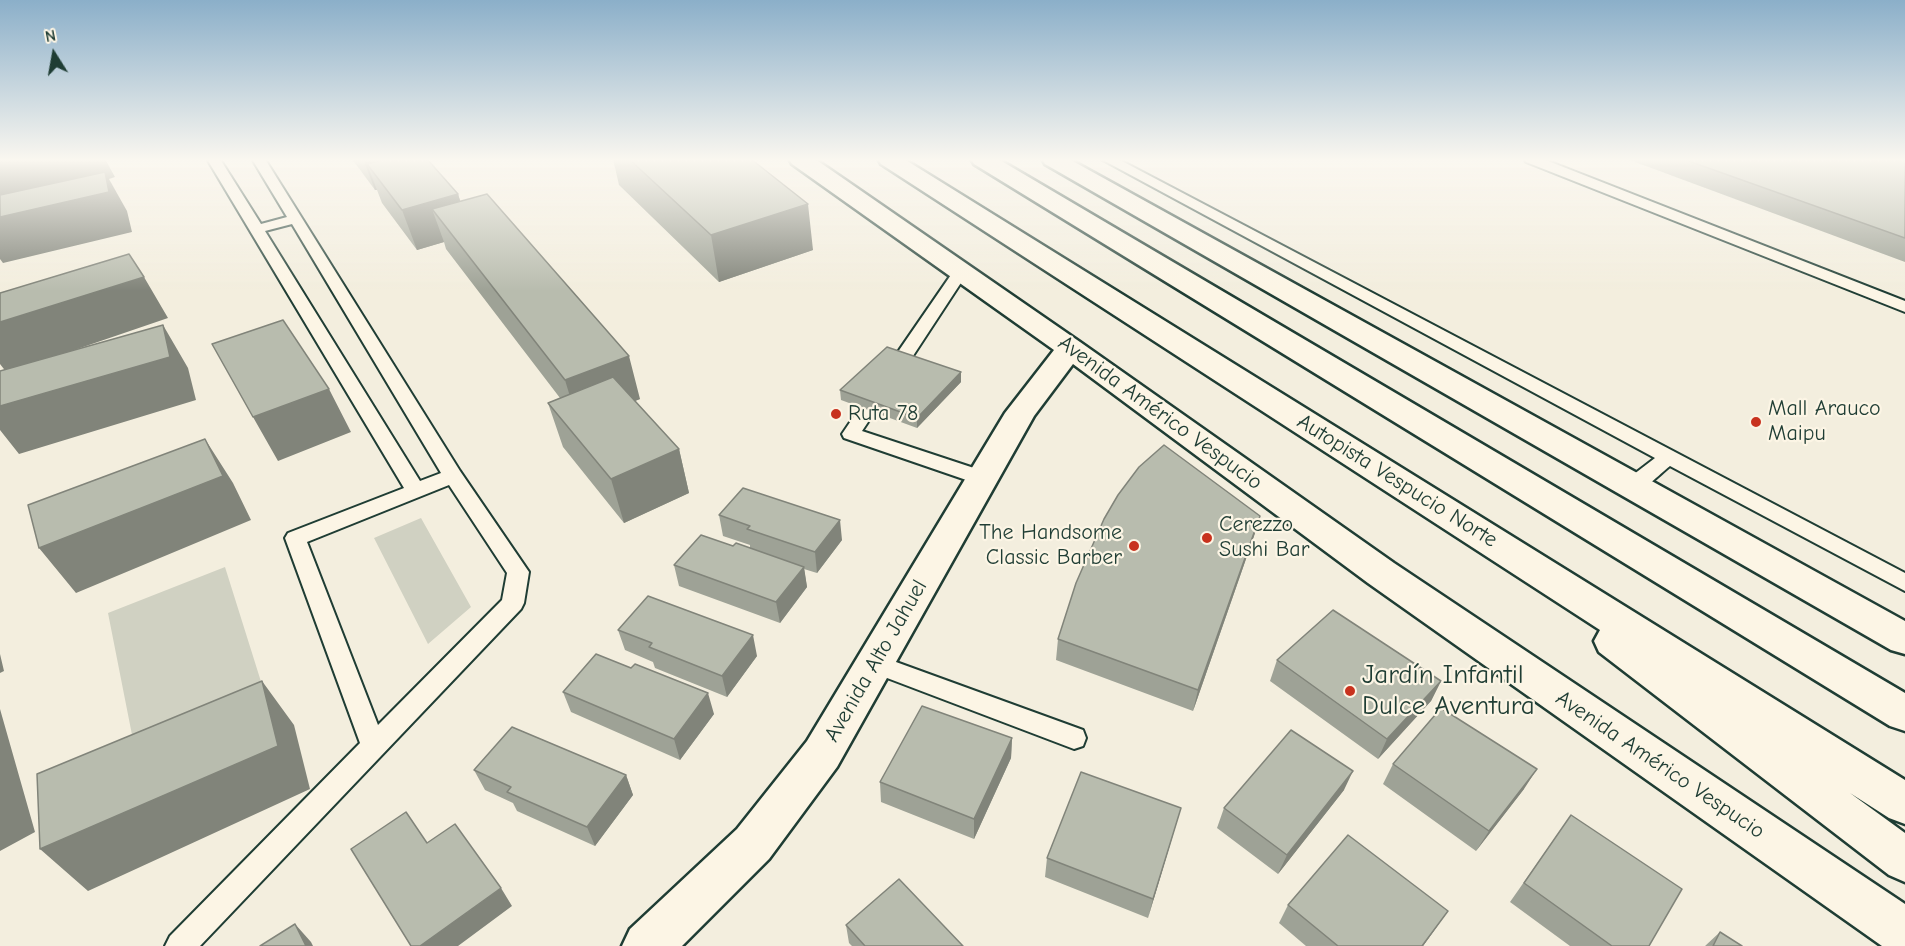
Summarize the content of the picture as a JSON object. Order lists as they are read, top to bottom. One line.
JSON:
{"streets":{"main road":["Avenida Américo Vespucio","Autopista Vespucio Norte","Avenida Alto Jahuel"]},"crossings":[["Avenida Américo Vespucio","Avenida Alto Jahuel"]],"places":["Ruta 78","Mall Arauco Maipu","Cerezzo Sushi Bar","The Handsome Classic Barber","Jardín Infantil Dulce Aventura"],"north":"top"}
